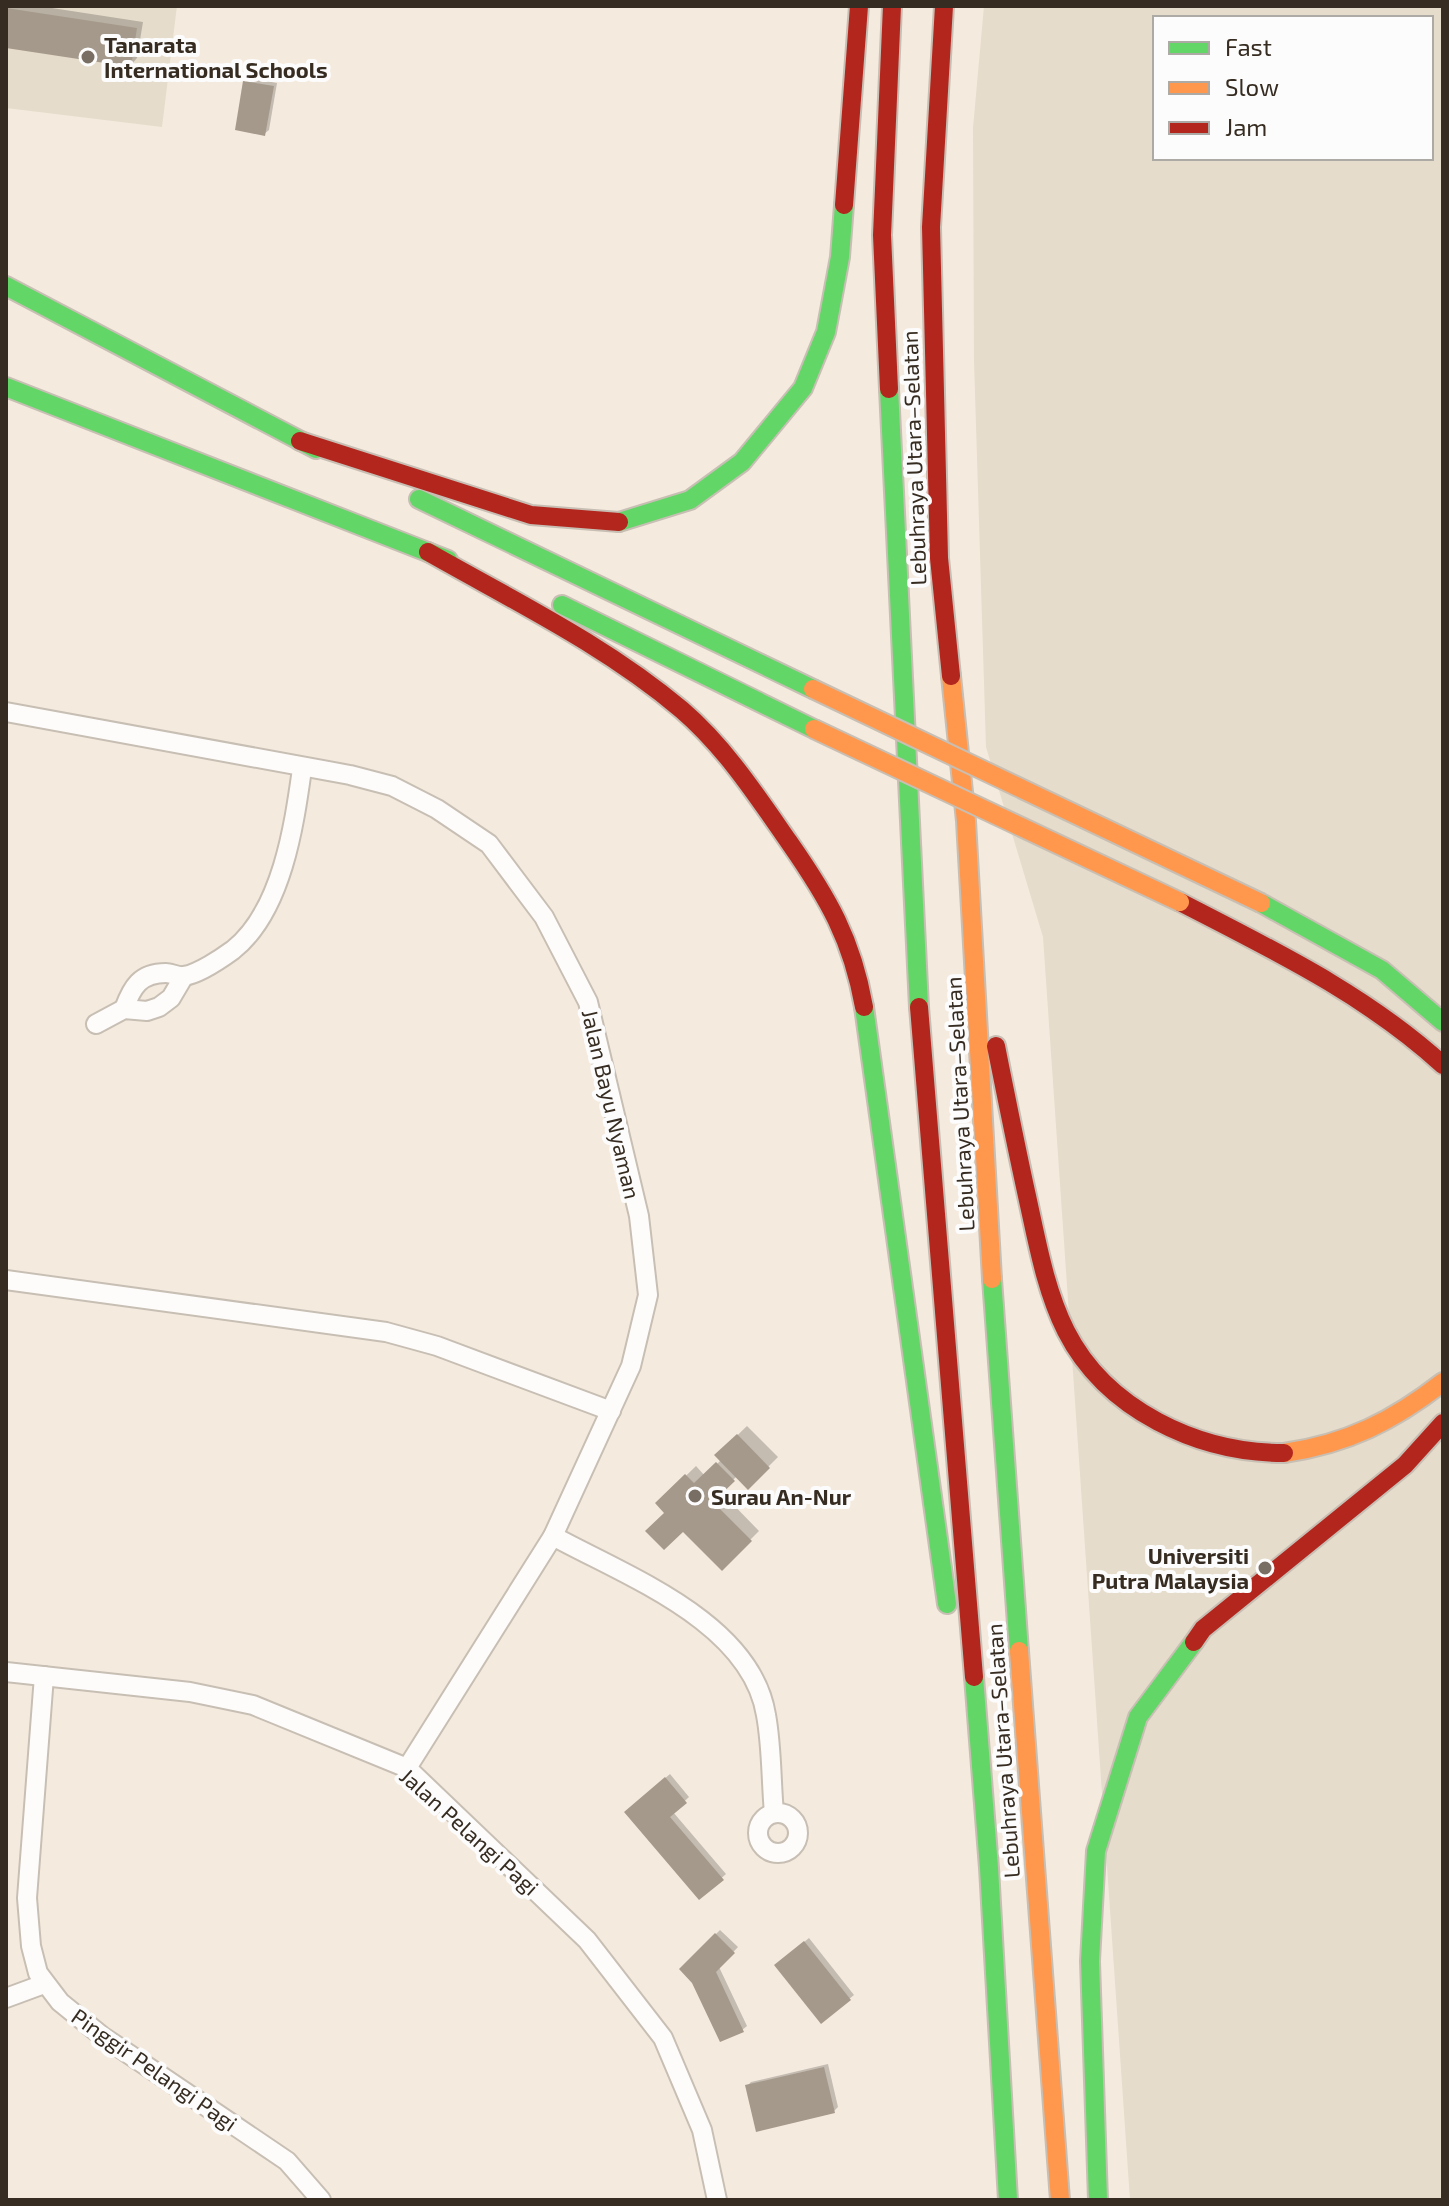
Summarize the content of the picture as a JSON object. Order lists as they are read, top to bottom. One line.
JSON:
{"streets":{"highway":["Lebuhraya Utara–Selatan"],"street":["Jalan Bayu Nyaman","Jalan Pelangi Pagi","Pinggir Pelangi Pagi"]},"crossings":[["Jalan Bayu Nyaman","Jalan Pelangi Pagi"]],"places":["Tanarata International Schools","Surau An-Nur","Universiti Putra Malaysia"],"legend":["Fast","Slow","Jam"]}
